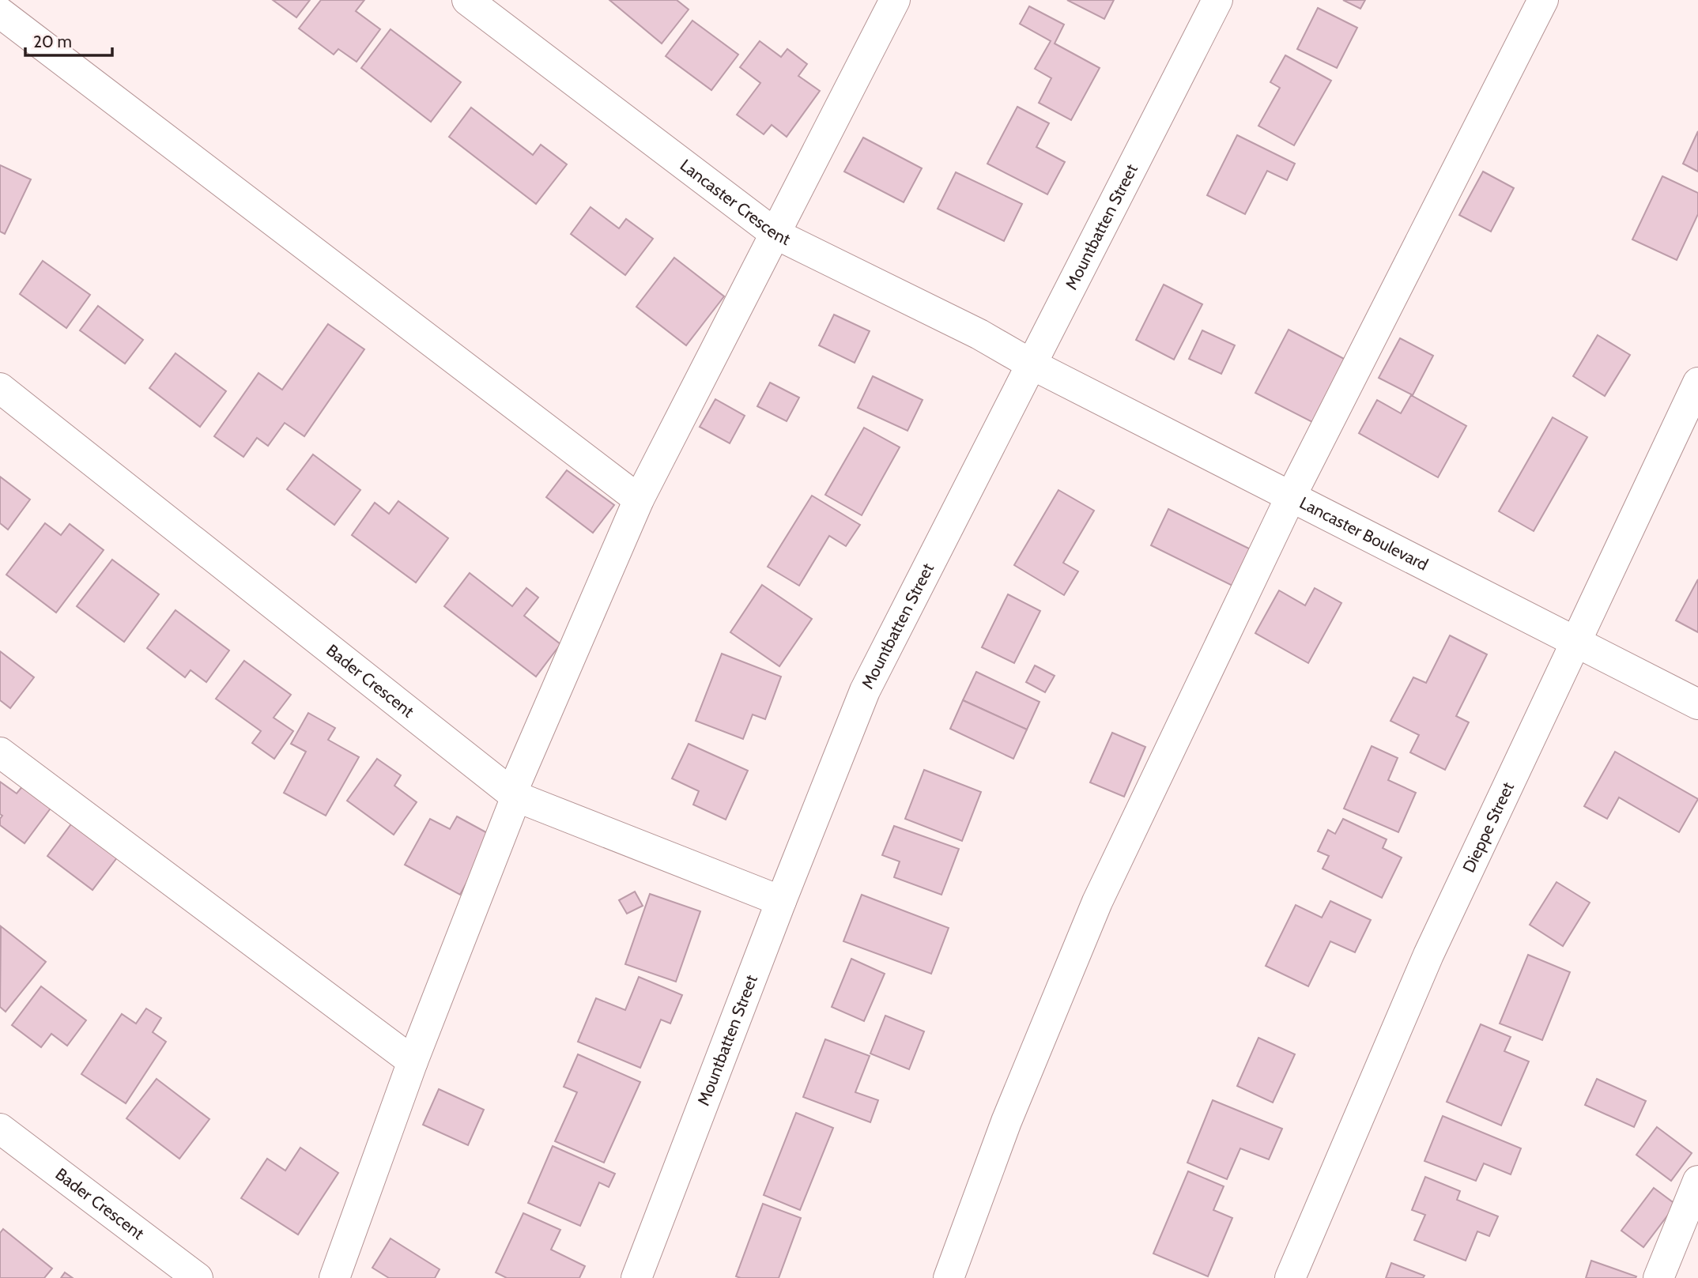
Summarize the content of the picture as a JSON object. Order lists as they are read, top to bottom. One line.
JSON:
{"streets":{"street":["Lancaster Crescent","Mountbatten Street","Lancaster Boulevard","Bader Crescent","Dieppe Street"]},"crossings":[["Lancaster Crescent","Mountbatten Street"],["Lancaster Crescent","Lancaster Boulevard"],["Mountbatten Street","Lancaster Boulevard"],["Mountbatten Street","Bader Crescent"],["Lancaster Boulevard","Dieppe Street"]],"scale_bar":"20 m"}
